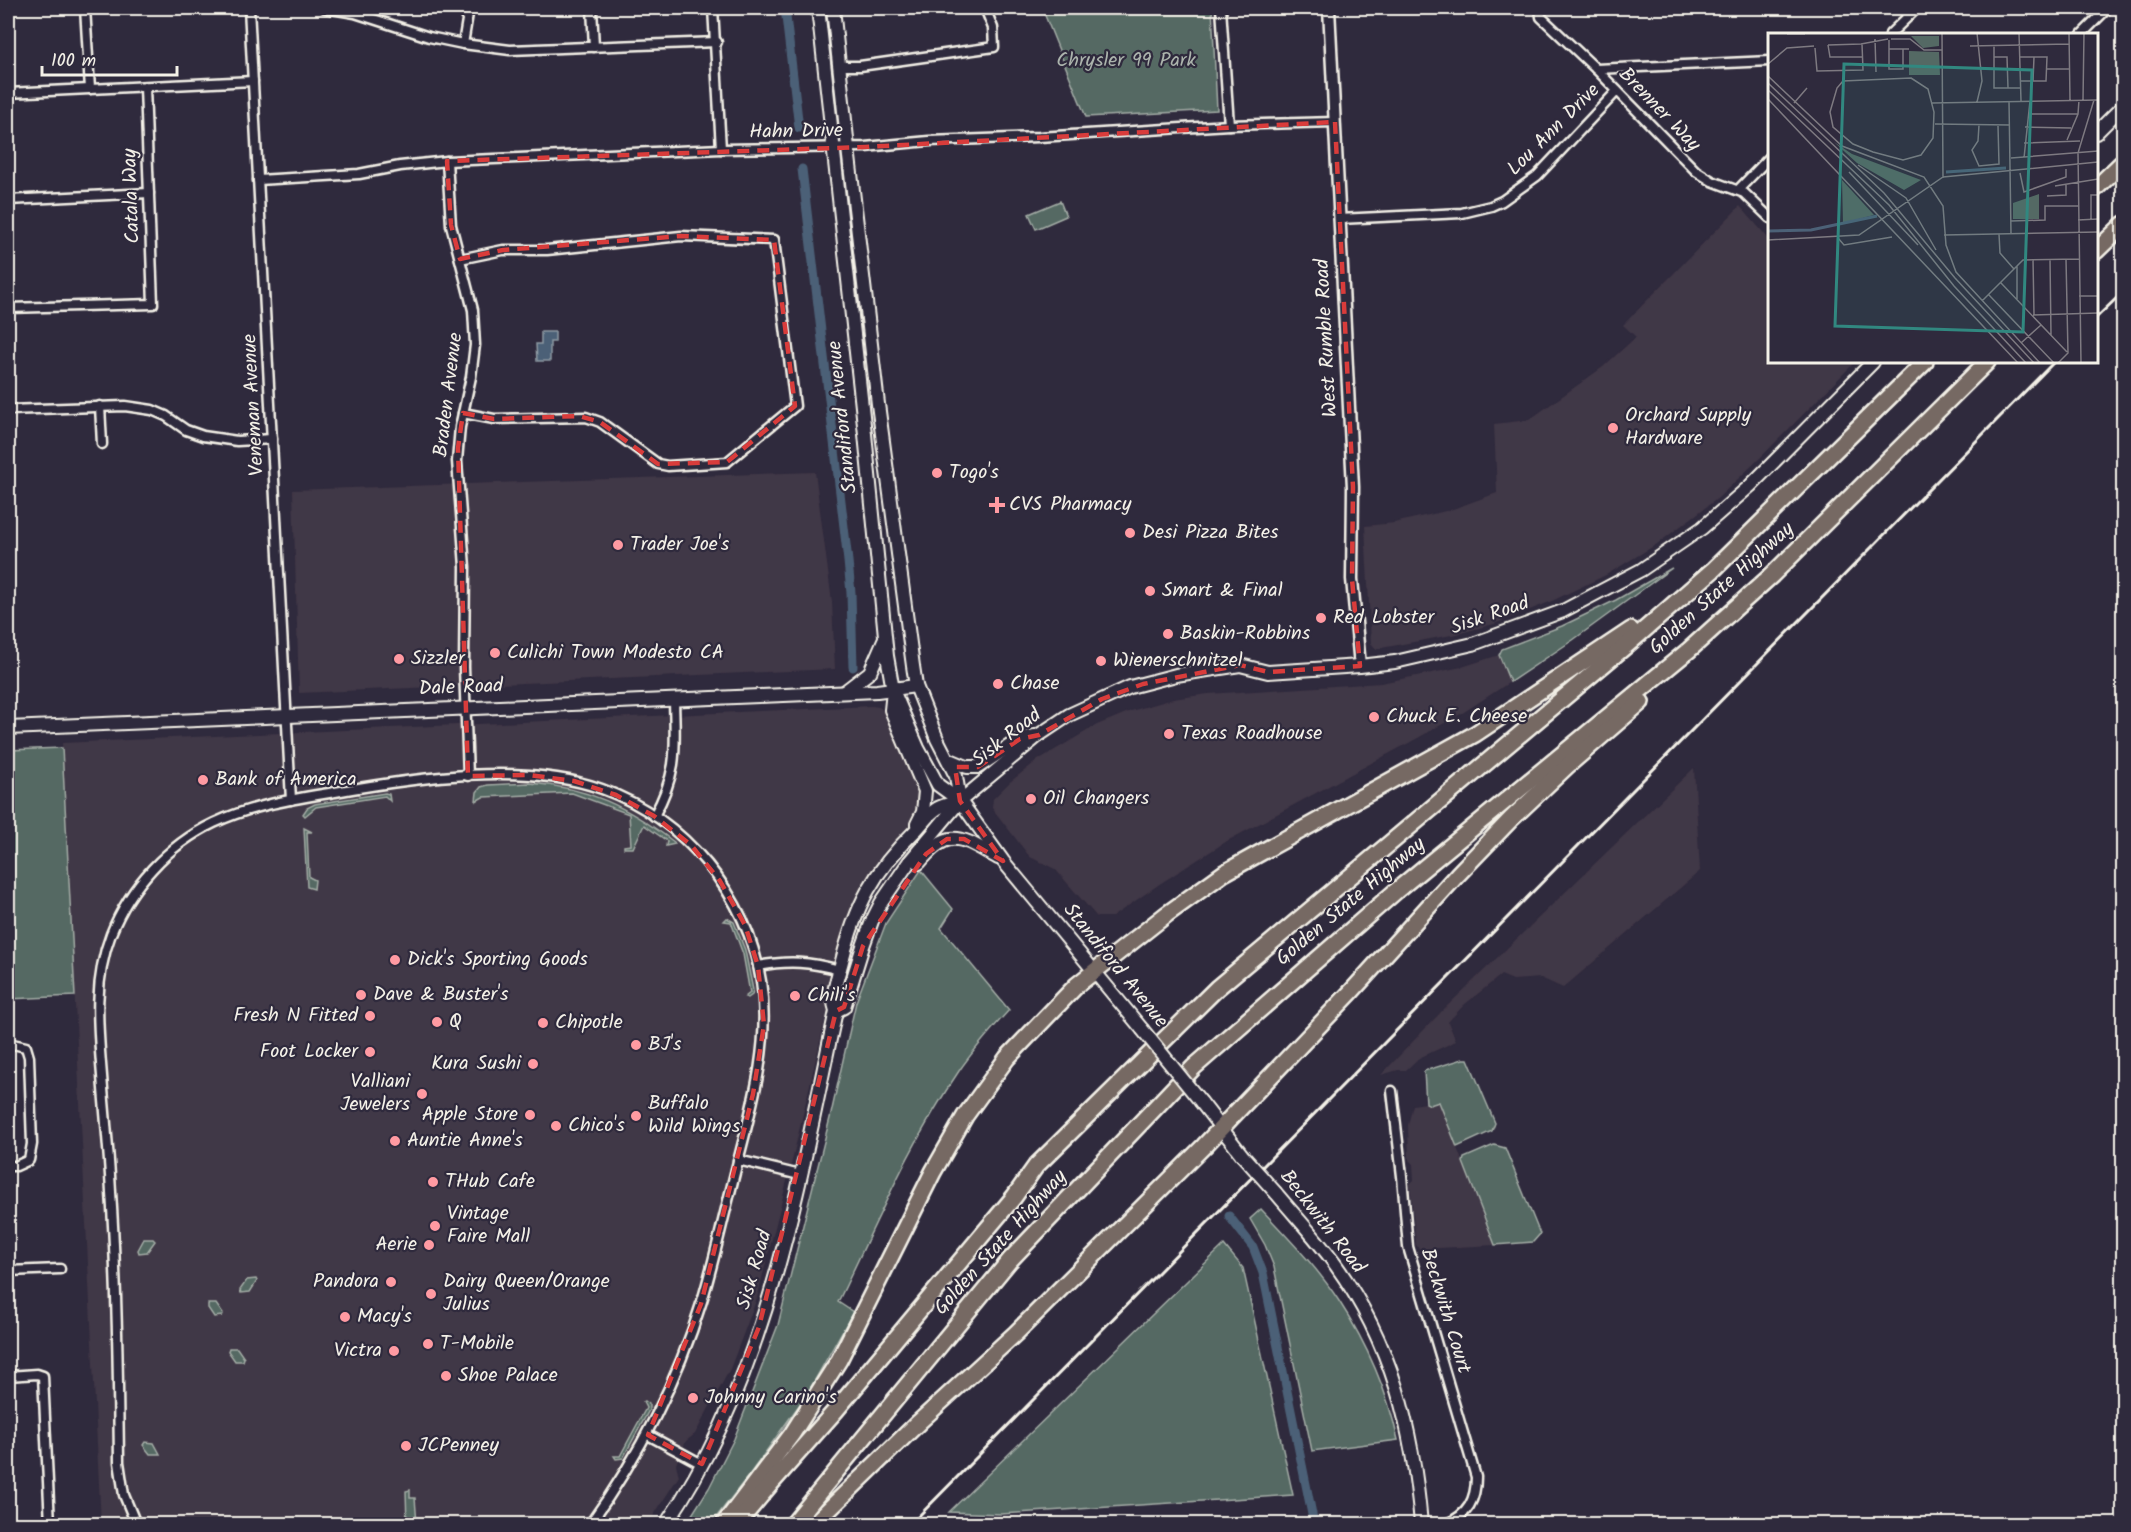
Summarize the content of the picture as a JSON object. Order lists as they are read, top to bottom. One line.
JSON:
{"streets":{"highway":["Golden State Highway"],"main road":["Standiford Avenue","Sisk Road","Dale Road","Beckwith Road"],"street":["Brenner Way","Lou Ann Drive","Hahn Drive","Catala Way","West Rumble Road","Braden Avenue","Veneman Avenue","Beckwith Court"]},"crossings":[["Brenner Way","Lou Ann Drive"],["Lou Ann Drive","West Rumble Road"],["Hahn Drive","West Rumble Road"],["Hahn Drive","Braden Avenue"],["Hahn Drive","Veneman Avenue"],["Hahn Drive","Standiford Avenue"],["West Rumble Road","Sisk Road"],["Braden Avenue","Dale Road"],["Veneman Avenue","Dale Road"],["Standiford Avenue","Sisk Road"],["Standiford Avenue","Dale Road"],["Standiford Avenue","Beckwith Road"]],"parks":["Chrysler 99 Park"],"places":{"other":["Orchard Supply Hardware","Togo's","Desi Pizza Bites","Trader Joe's","Smart & Final","Red Lobster","Baskin-Robbins","Culichi Town Modesto CA","Sizzler","Wienerschnitzel","Chase","Chuck E. Cheese","Texas Roadhouse","Bank of America","Oil Changers","Dick's Sporting Goods","Dave & Buster's","Chili's","Fresh N Fitted","Q","Chipotle","BJ's","Foot Locker","Kura Sushi","Valliani Jewelers","Apple Store","Buffalo Wild Wings","Chico's","Auntie Anne's","THub Cafe","Vintage Faire Mall","Aerie","Pandora","Dairy Queen/Orange Julius","Macy's","T-Mobile","Victra","Shoe Palace","Johnny Carino's","JCPenney"],"health":["CVS Pharmacy"]},"scale_bar":"100 m"}
